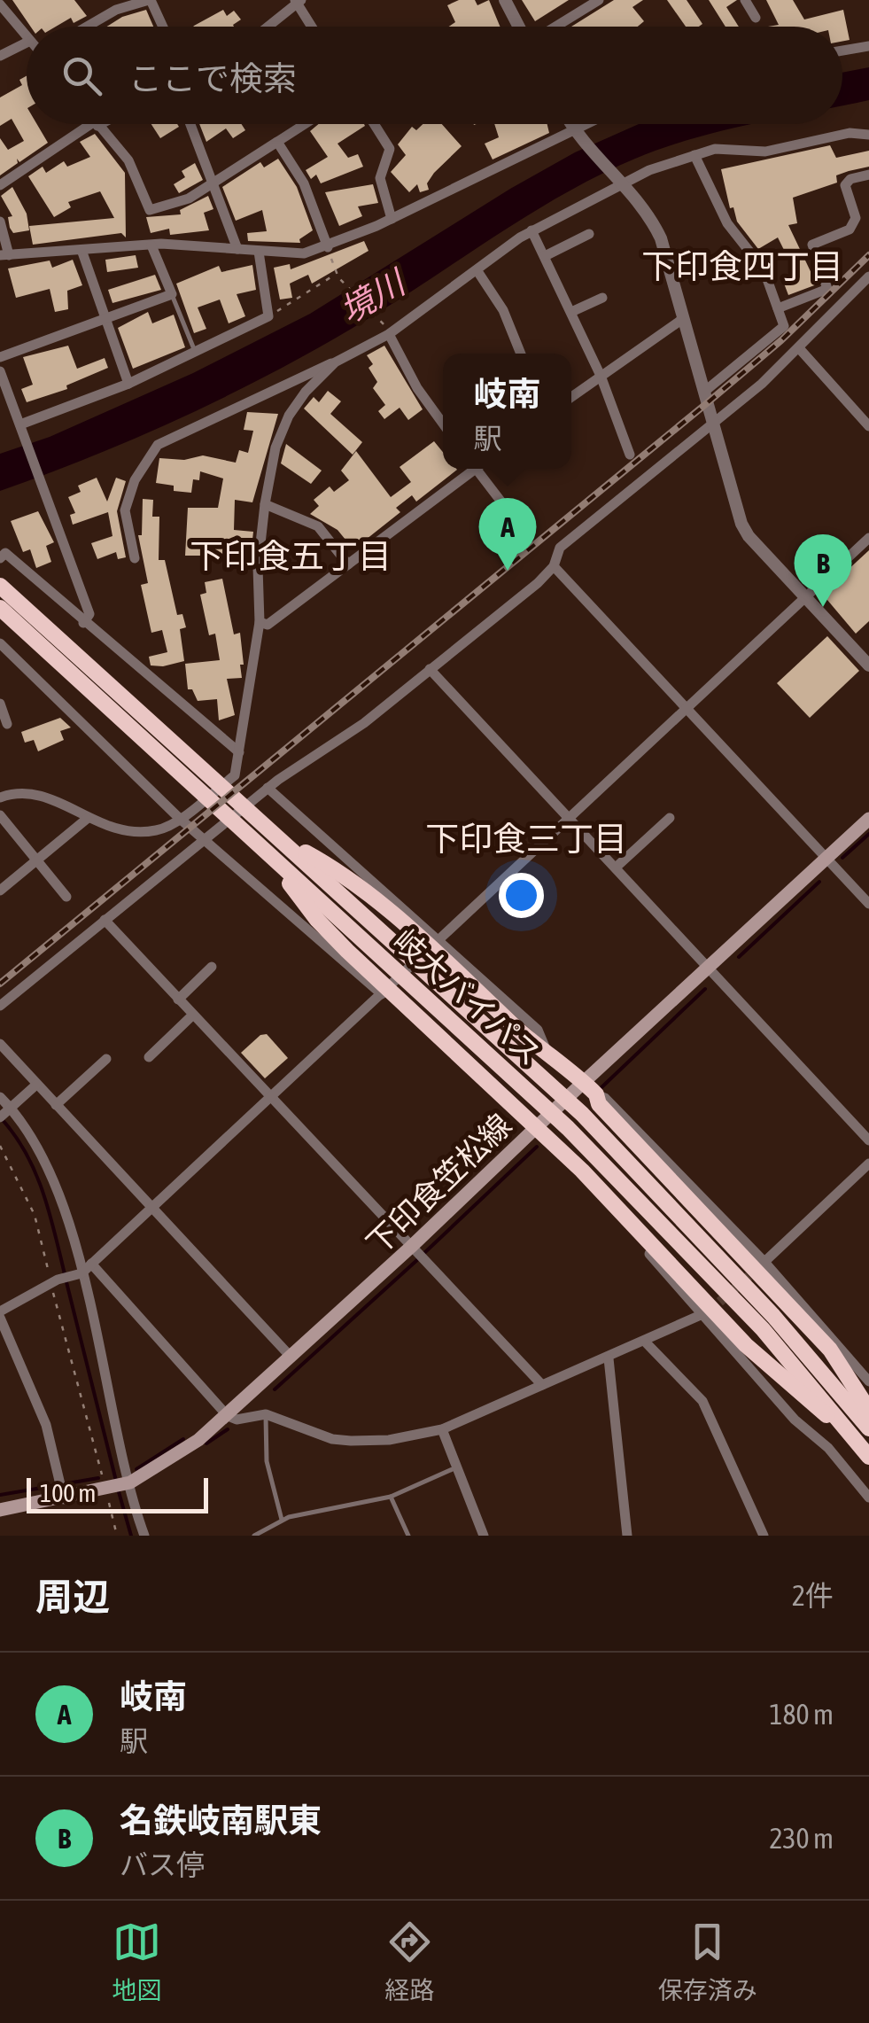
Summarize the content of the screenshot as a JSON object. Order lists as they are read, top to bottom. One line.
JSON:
{"streets":{"highway":["岐大バイパス"],"main road":["下印食笠松線"]},"districts":["下印食四丁目","下印食五丁目","下印食三丁目"],"water":["境川"],"scale_bar":"100 m","page":{"search":"ここで検索","popup":["岐南","駅"],"pins":["A","B"],"scale":"100 m","heading":["周辺","2件"],"list":[{"mark":"A","name":"岐南","note":"駅","value":"180 m"},{"mark":"B","name":"名鉄岐南駅東","note":"バス停","value":"230 m"}],"nav":["地図","経路","保存済み"]}}
